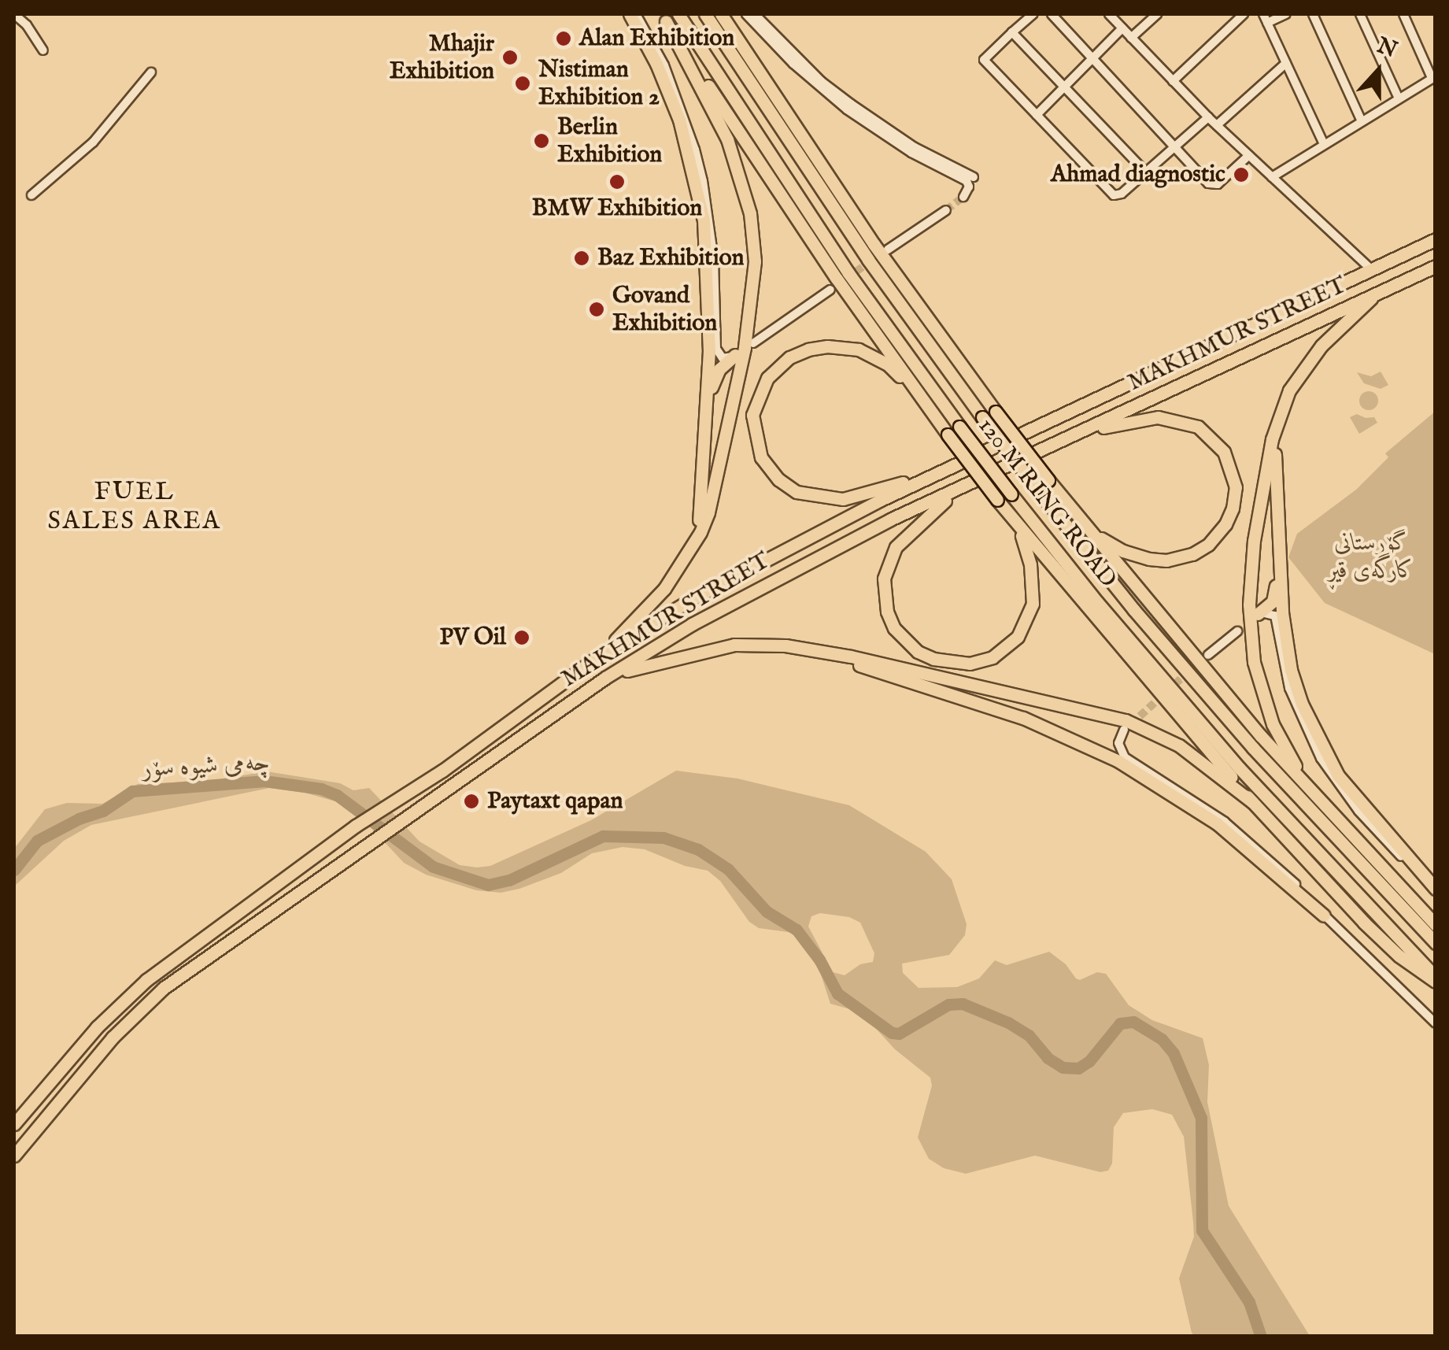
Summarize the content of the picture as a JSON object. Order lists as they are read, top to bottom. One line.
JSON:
{"streets":{"highway":["MAKHMUR STREET","120 M RING ROAD"]},"districts":["FUEL SALES AREA"],"water":["چەمی شیوە سۆر"],"parks":["گۆڕستانی کارگەی قیڕ"],"places":["Alan Exhibition","Mhajir Exhibition","Nistiman Exhibition 2","Berlin Exhibition","Ahmad diagnostic","BMW Exhibition","Baz Exhibition","Govand Exhibition","PV Oil","Paytaxt qapan"],"north":"top"}
